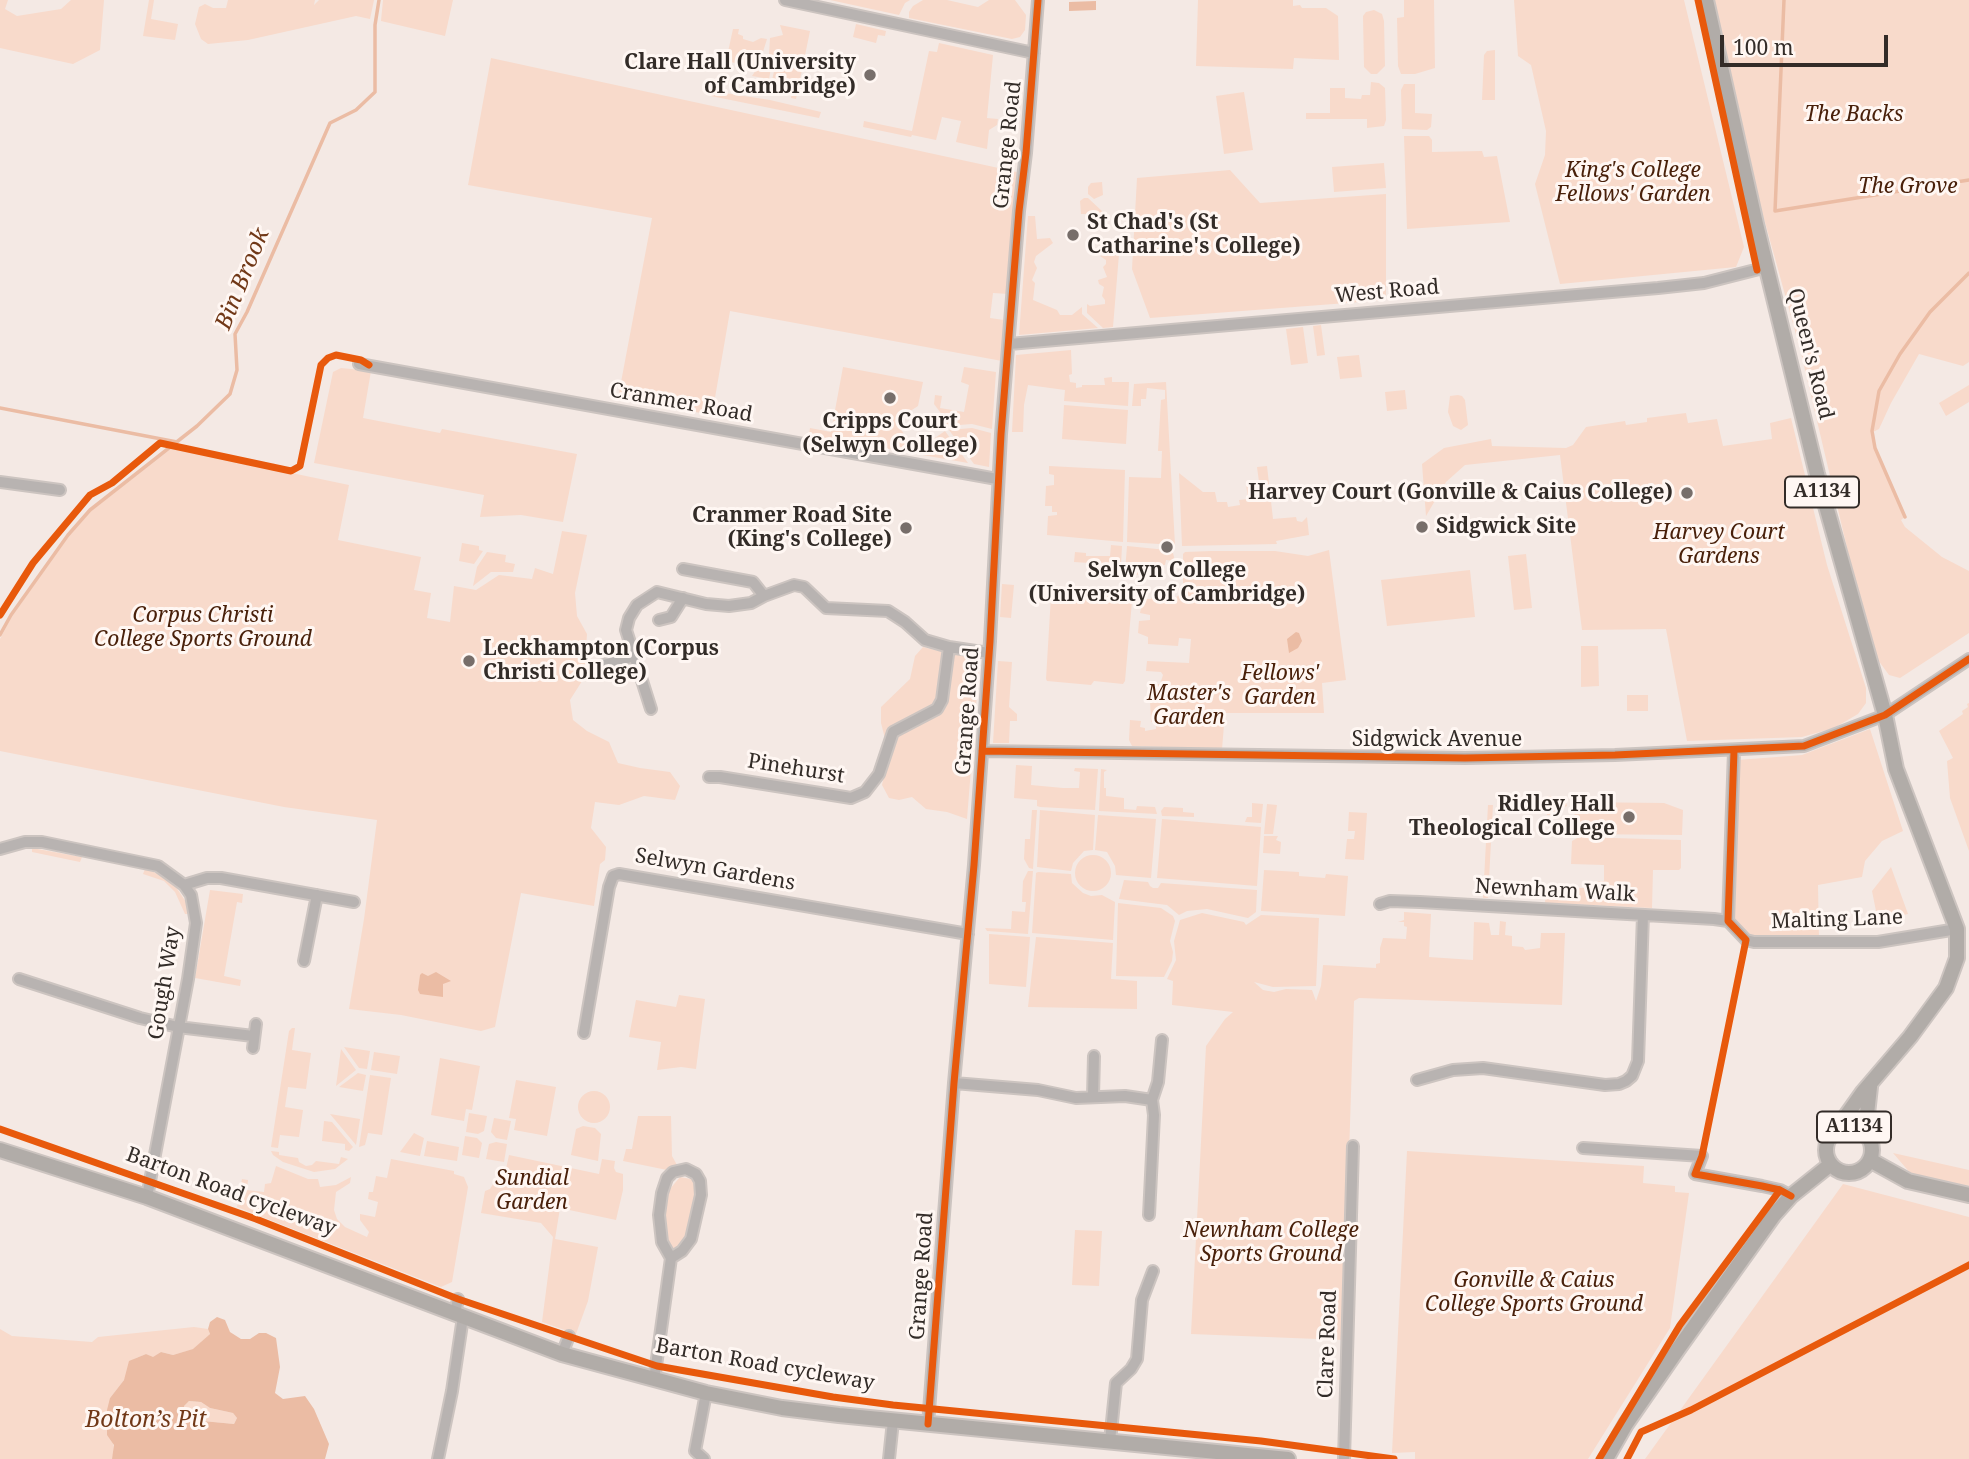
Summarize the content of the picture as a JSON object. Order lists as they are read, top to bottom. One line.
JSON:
{"streets":{"main road":["Queen's Road","A1134"],"street":["Grange Road","West Road","Cranmer Road","Sidgwick Avenue","Pinehurst","Selwyn Gardens","Newnham Walk","Malting Lane","Gough Way","Clare Road"],"cycle path":["Barton Road cycleway"]},"crossings":[["Grange Road","West Road"],["Grange Road","Cranmer Road"],["Grange Road","Sidgwick Avenue"],["Grange Road","Selwyn Gardens"],["West Road","Queen's Road"],["Queen's Road","A1134"],["Queen's Road","Sidgwick Avenue"],["A1134","Sidgwick Avenue"],["A1134","Malting Lane"],["Newnham Walk","Malting Lane"]],"water":["Bin Brook","Bolton’s Pit"],"parks":["The Backs","King's College Fellows' Garden","The Grove","Harvey Court Gardens","Corpus Christi College Sports Ground","Fellows' Garden","Master's Garden","Sundial Garden","Newnham College Sports Ground","Gonville & Caius College Sports Ground"],"places":["Clare Hall (University of Cambridge)","St Chad's (St Catharine's College)","Cripps Court (Selwyn College)","Harvey Court (Gonville & Caius College)","Sidgwick Site","Cranmer Road Site (King's College)","Selwyn College (University of Cambridge)","Leckhampton (Corpus Christi College)","Ridley Hall Theological College"],"scale_bar":"100 m"}
